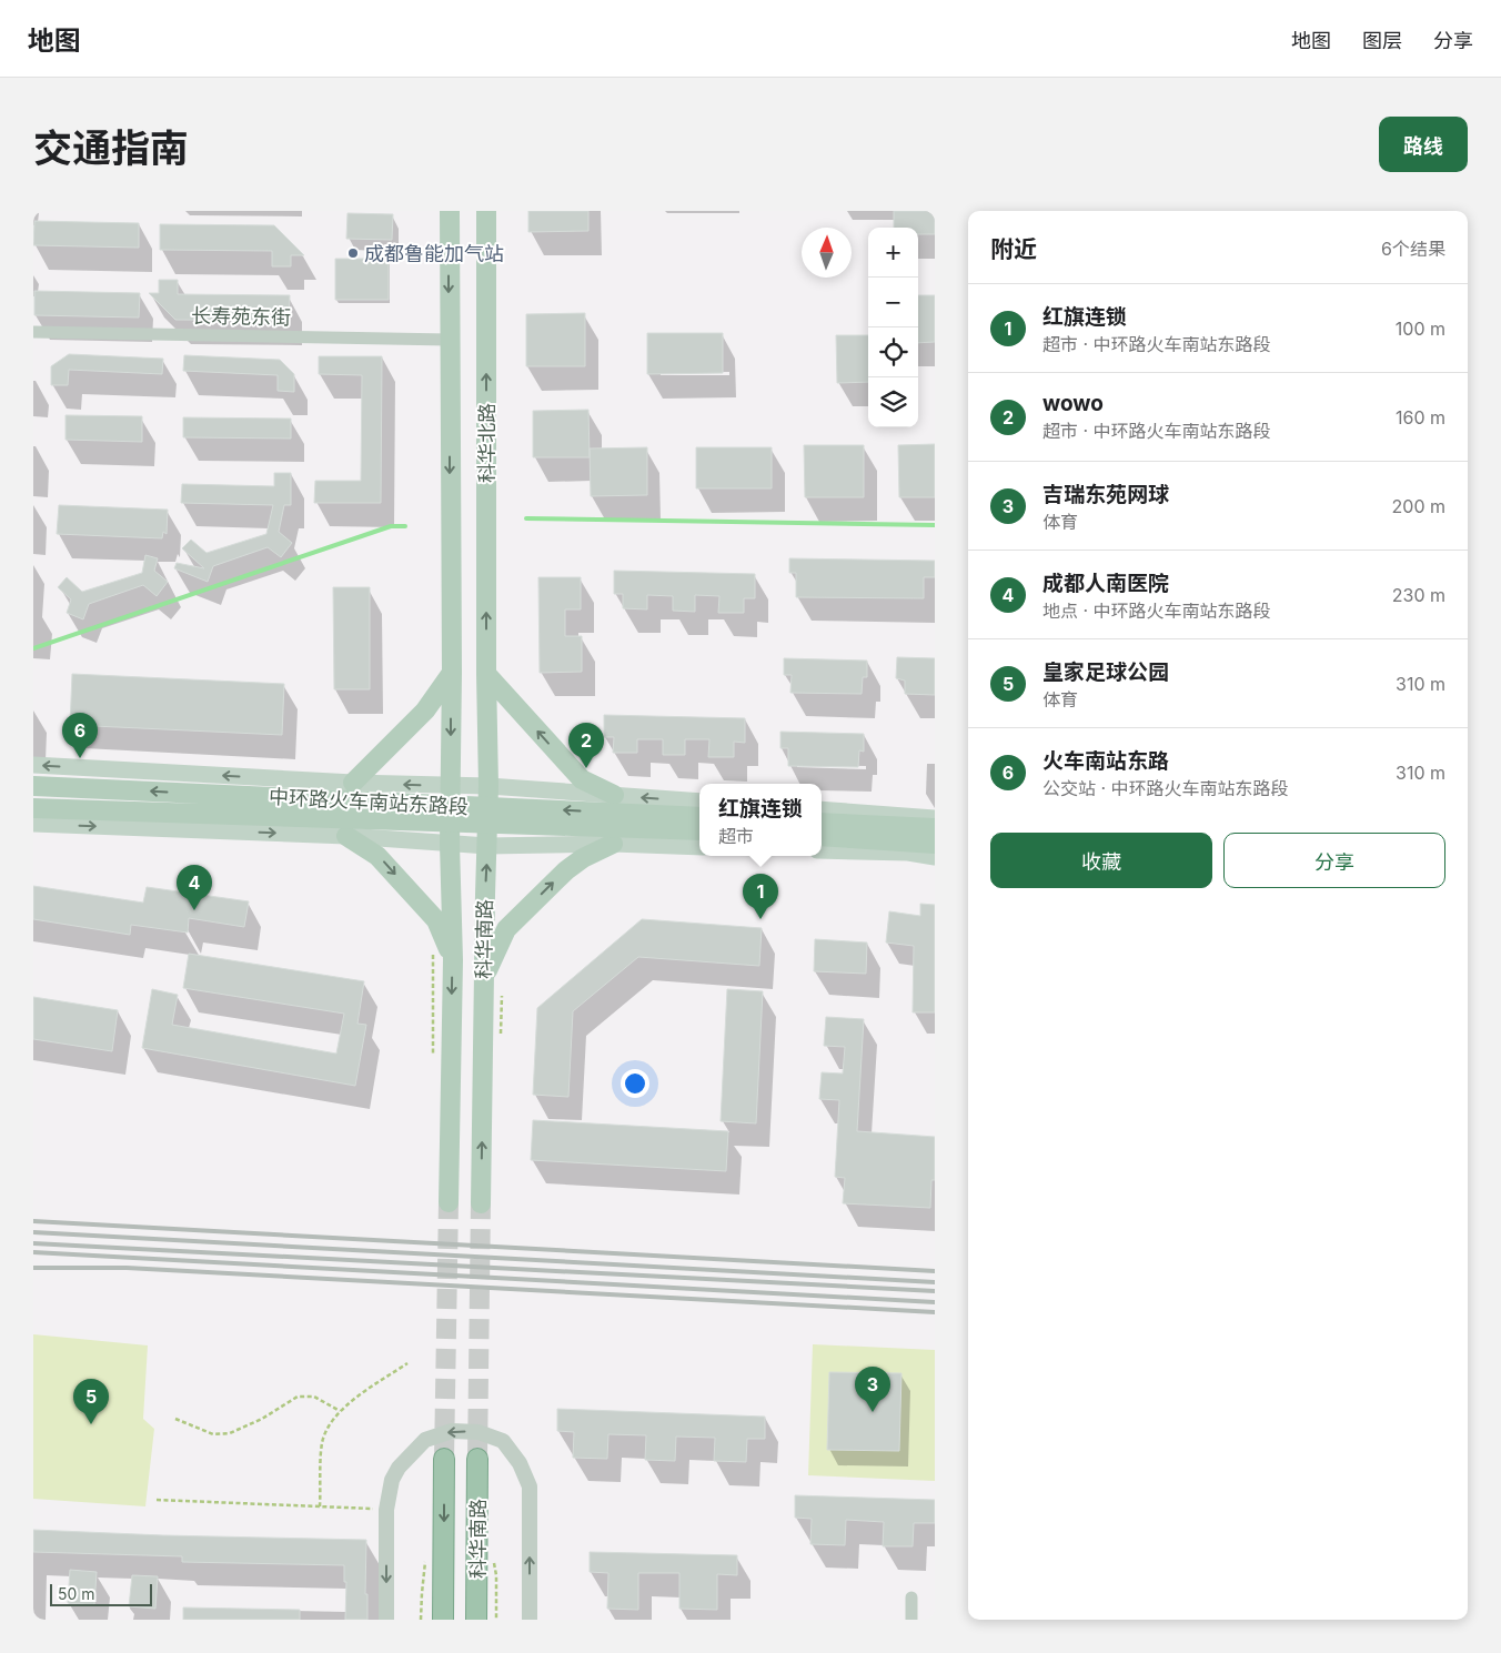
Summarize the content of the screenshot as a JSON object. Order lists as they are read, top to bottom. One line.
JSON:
{"streets":{"highway":["科华南路"],"main road":["科华北路","中环路火车南站东路段"],"street":["长寿苑东街"]},"crossings":[["长寿苑东街","科华北路"],["科华北路","科华南路"]],"places":["成都鲁能加气站"],"scale_bar":"50 m","north":"top","page":{"header":"地图","nav":["地图","图层","分享"],"title":"交通指南","buttons":["路线",["收藏","分享"]],"heading":["附近","6个结果"],"map_buttons":["+","−"],"list":[{"mark":"1","name":"红旗连锁","note":"超市 · 中环路火车南站东路段","value":"100 m"},{"mark":"2","name":"wowo","note":"超市 · 中环路火车南站东路段","value":"160 m"},{"mark":"3","name":"吉瑞东苑网球","note":"体育","value":"200 m"},{"mark":"4","name":"成都人南医院","note":"地点 · 中环路火车南站东路段","value":"230 m"},{"mark":"5","name":"皇家足球公园","note":"体育","value":"310 m"},{"mark":"6","name":"火车南站东路","note":"公交站 · 中环路火车南站东路段","value":"310 m"}],"pins":["6","2","4","1","3","5"],"popup":["红旗连锁","超市"],"scale":"50 m"}}
